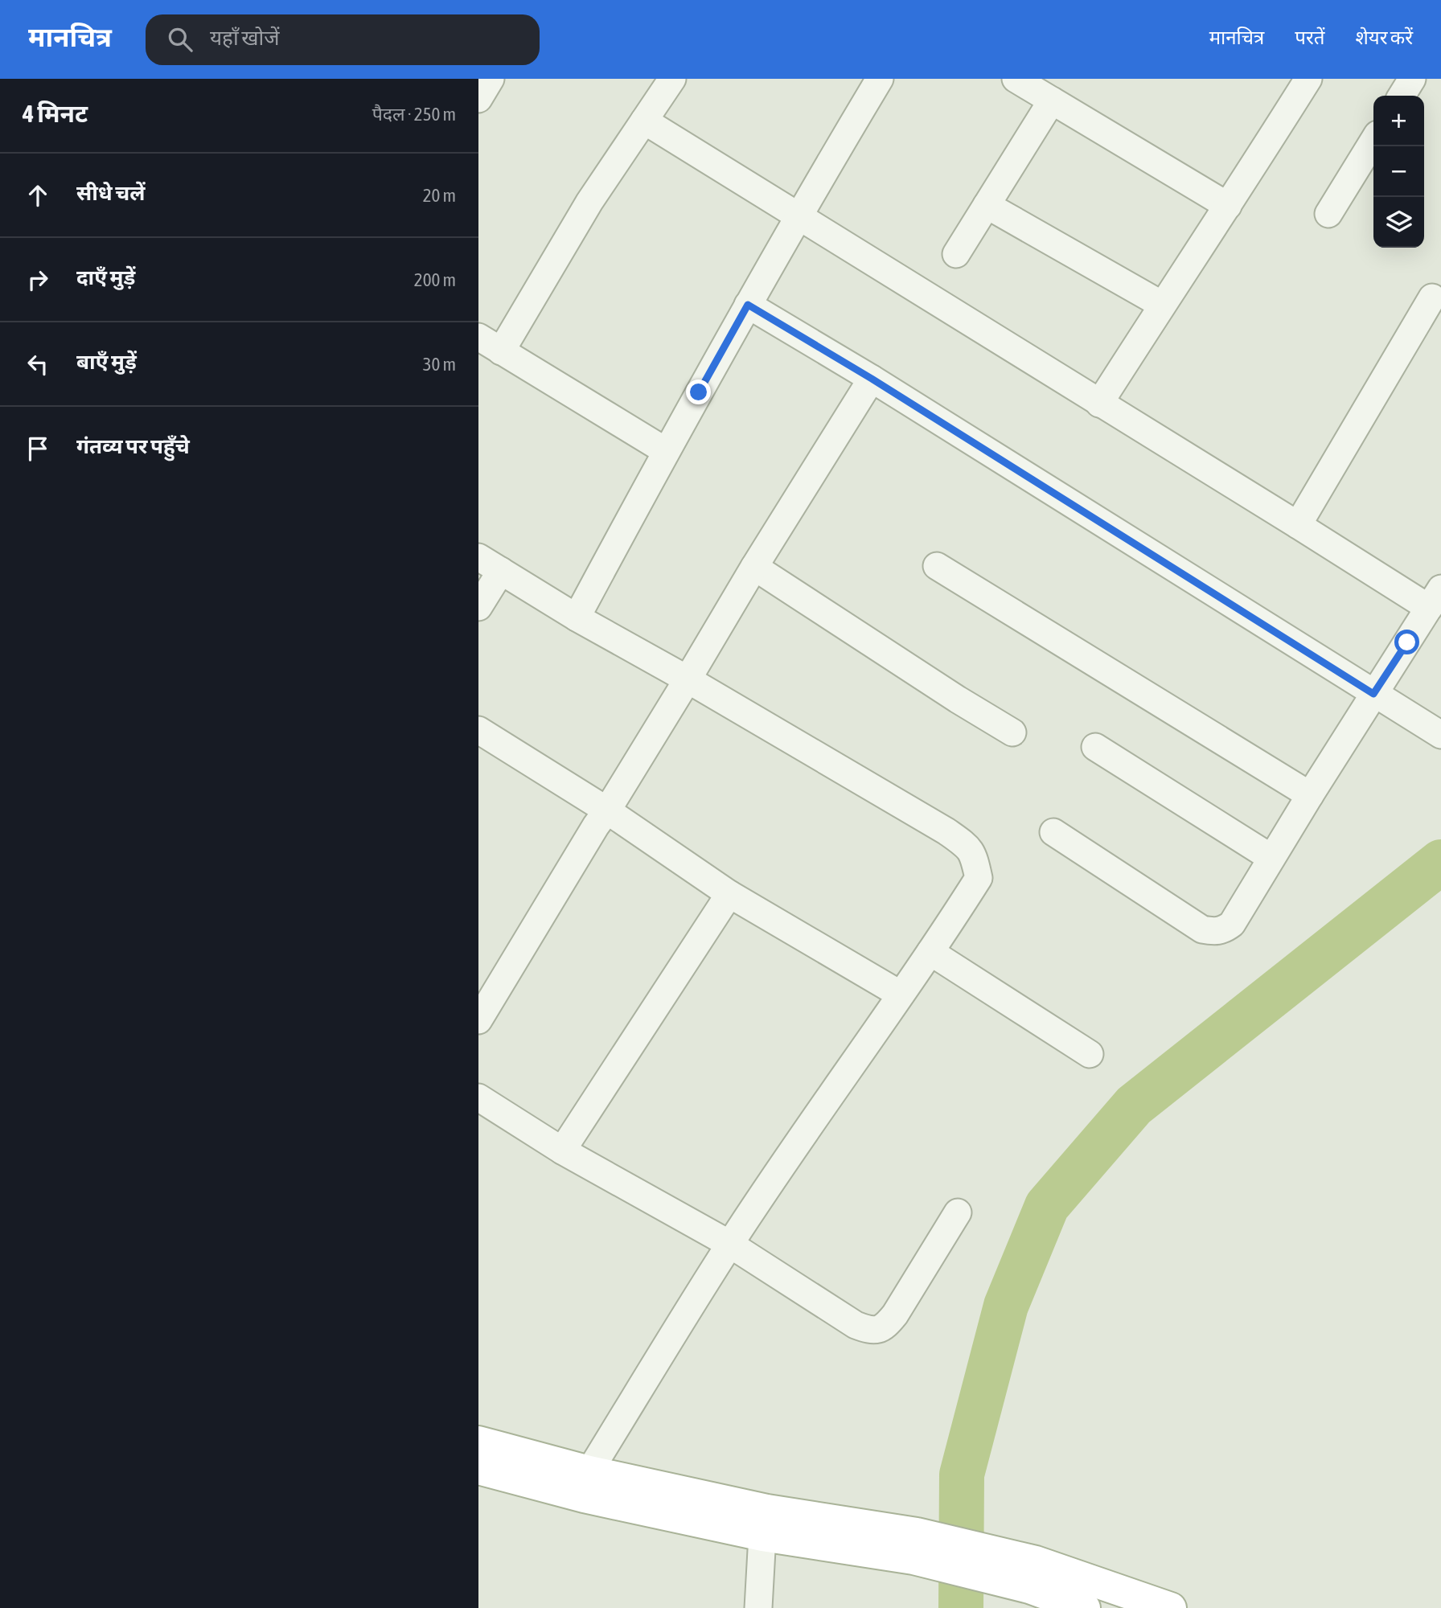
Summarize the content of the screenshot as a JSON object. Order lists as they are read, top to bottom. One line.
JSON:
{"page":{"header":"मानचित्र","search":"यहाँ खोजें","nav":["मानचित्र","परतें","शेयर करें"],"heading":["4 मिनट","पैदल · 250 m"],"map_buttons":["+","−"],"list":[["सीधे चलें","20 m"],["दाएँ मुड़ें","200 m"],["बाएँ मुड़ें","30 m"],"गंतव्य पर पहुँचे"]}}
